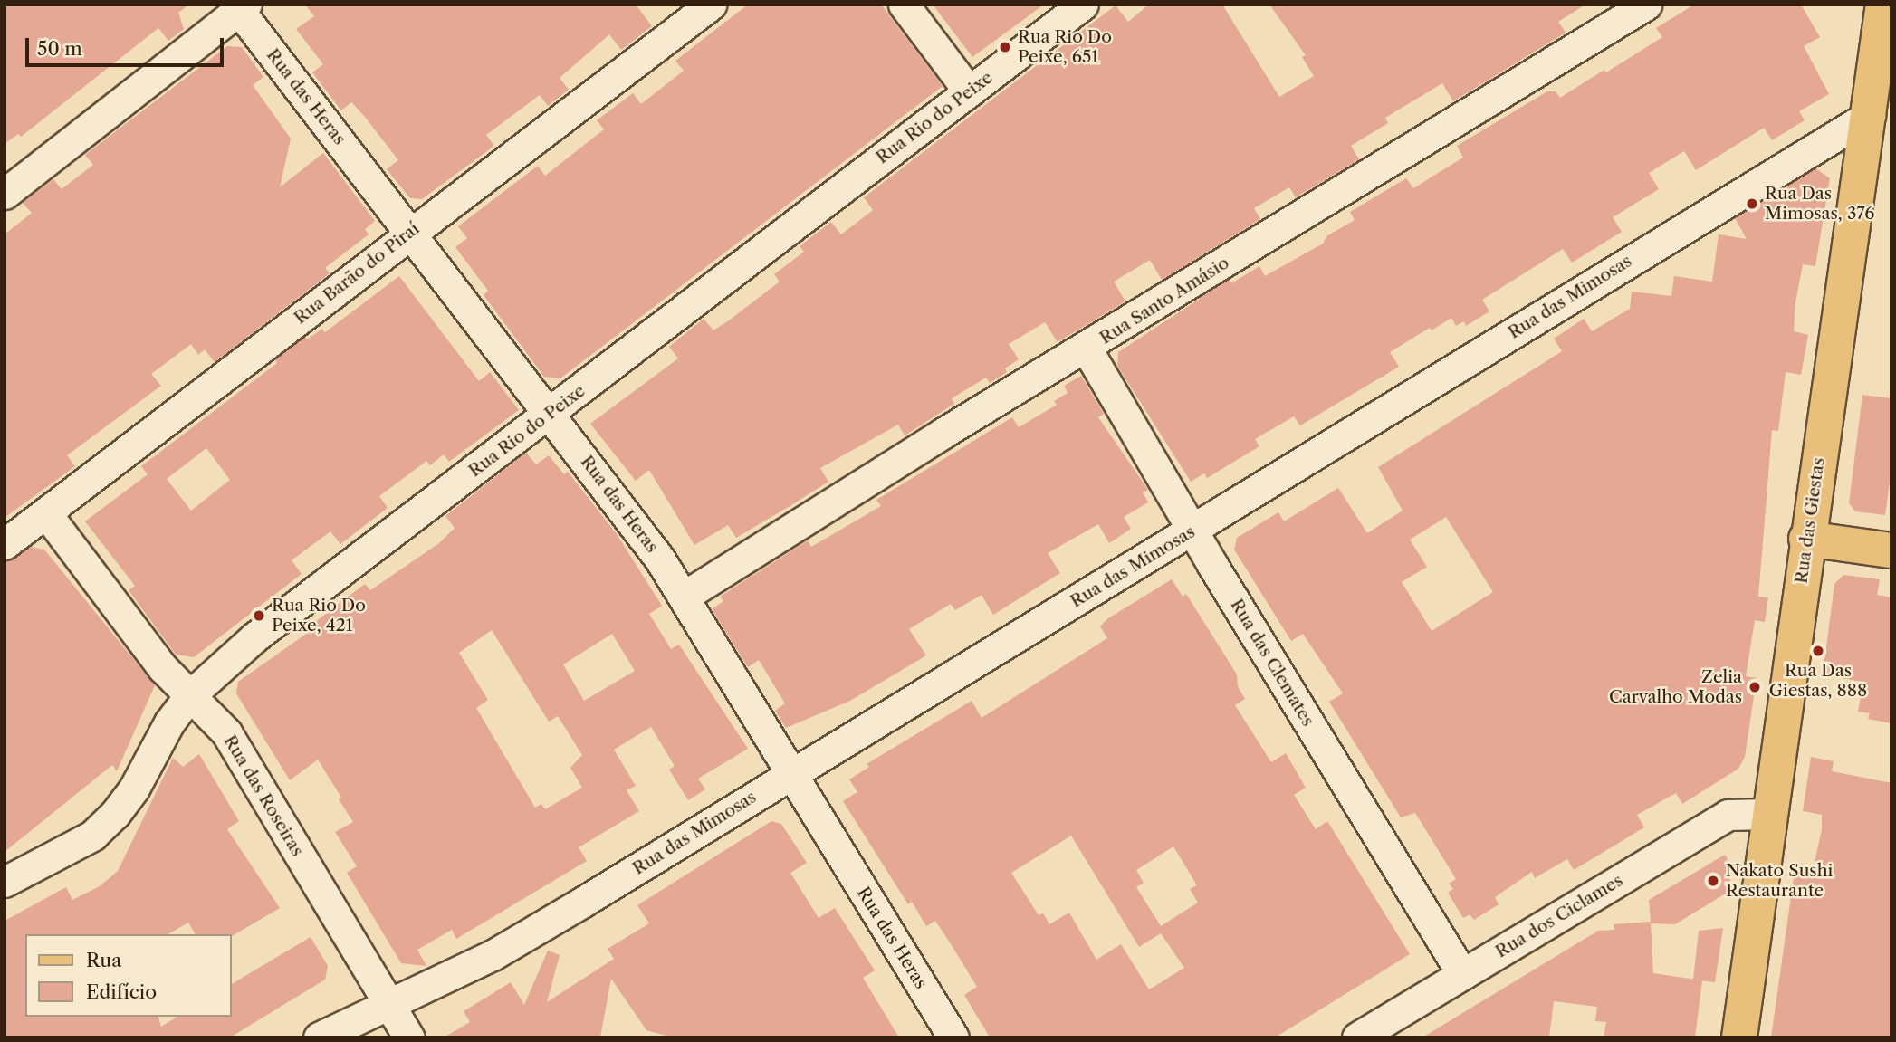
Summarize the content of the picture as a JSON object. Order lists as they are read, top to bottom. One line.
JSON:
{"streets":{"main road":["Rua das Giestas"],"street":["Rua das Heras","Rua Rio do Peixe","Rua Barão do Piraí","Rua das Mimosas","Rua Santo Amásio","Rua das Clemates","Rua das Roseiras","Rua dos Ciclames"]},"crossings":[["Rua das Heras","Rua Rio do Peixe"],["Rua das Heras","Rua Barão do Piraí"],["Rua das Heras","Rua das Mimosas"],["Rua das Heras","Rua Santo Amásio"],["Rua Rio do Peixe","Rua das Roseiras"],["Rua Barão do Piraí","Rua das Roseiras"],["Rua das Mimosas","Rua das Giestas"],["Rua das Mimosas","Rua das Clemates"],["Rua das Mimosas","Rua das Roseiras"],["Rua Santo Amásio","Rua das Clemates"],["Rua das Giestas","Rua dos Ciclames"],["Rua das Clemates","Rua dos Ciclames"]],"places":["Rua Rio Do Peixe, 651","Rua Das Mimosas, 376","Rua Rio Do Peixe, 421","Rua Das Giestas, 888","Zelia Carvalho Modas","Nakato Sushi Restaurante"],"legend":["Rua","Edifício"],"scale_bar":"50 m"}
